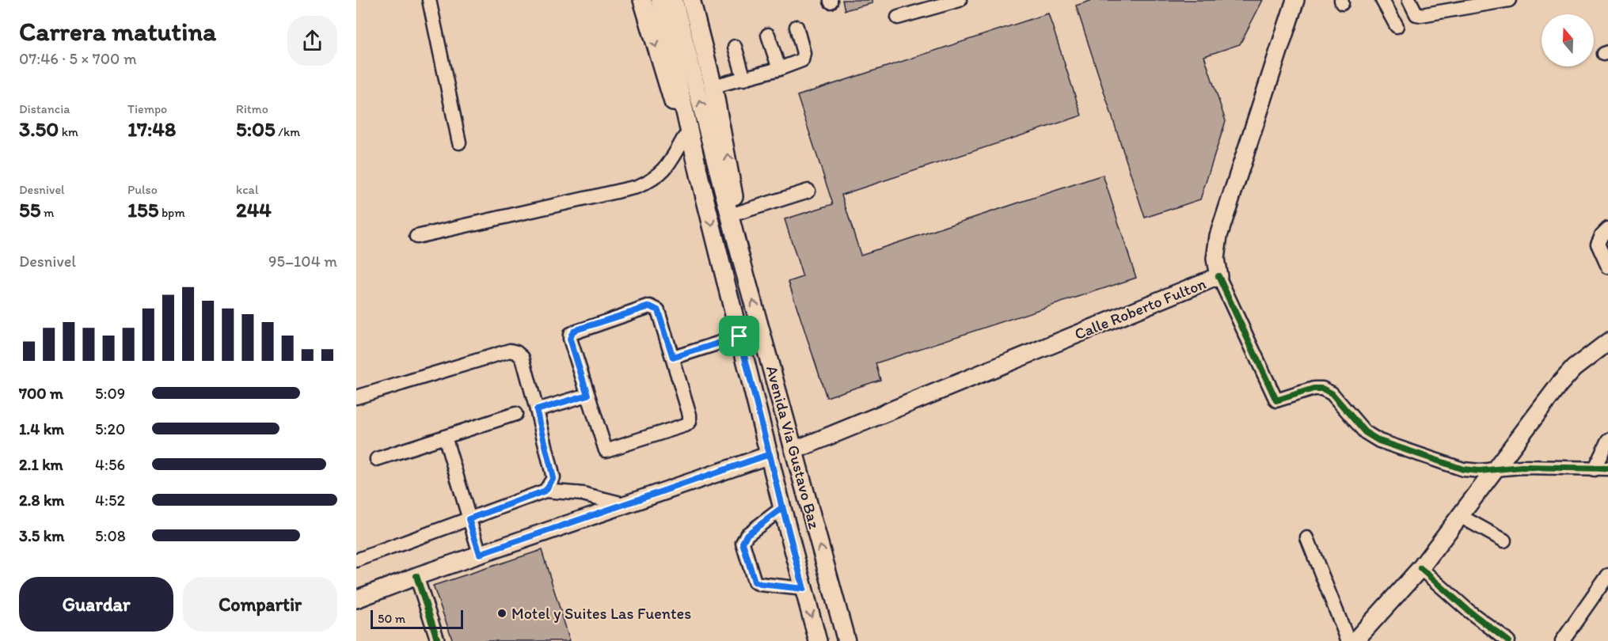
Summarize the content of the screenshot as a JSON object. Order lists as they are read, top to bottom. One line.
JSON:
{"streets":{"main road":["Calle Roberto Fulton","Avenida Via Gustavo Baz"]},"crossings":[["Calle Roberto Fulton","Avenida Via Gustavo Baz"]],"places":["Motel y Suites Las Fuentes"],"scale_bar":"50 m","north":"top","page":{"heading":["Carrera matutina","07:46 · 5 × 700 m"],"stats":[["Distancia","3.50 km"],["Tiempo","17:48"],["Ritmo","5:05 /km"],["Desnivel","55 m"],["Pulso","155 bpm"],["kcal","244"]],"chart":["Desnivel","95–104 m"],"list":[{"name":"700 m","note":"5:09"},{"name":"1.4 km","note":"5:20"},{"name":"2.1 km","note":"4:56"},{"name":"2.8 km","note":"4:52"},{"name":"3.5 km","note":"5:08"}],"buttons":["Guardar","Compartir"],"scale":"50 m"}}
